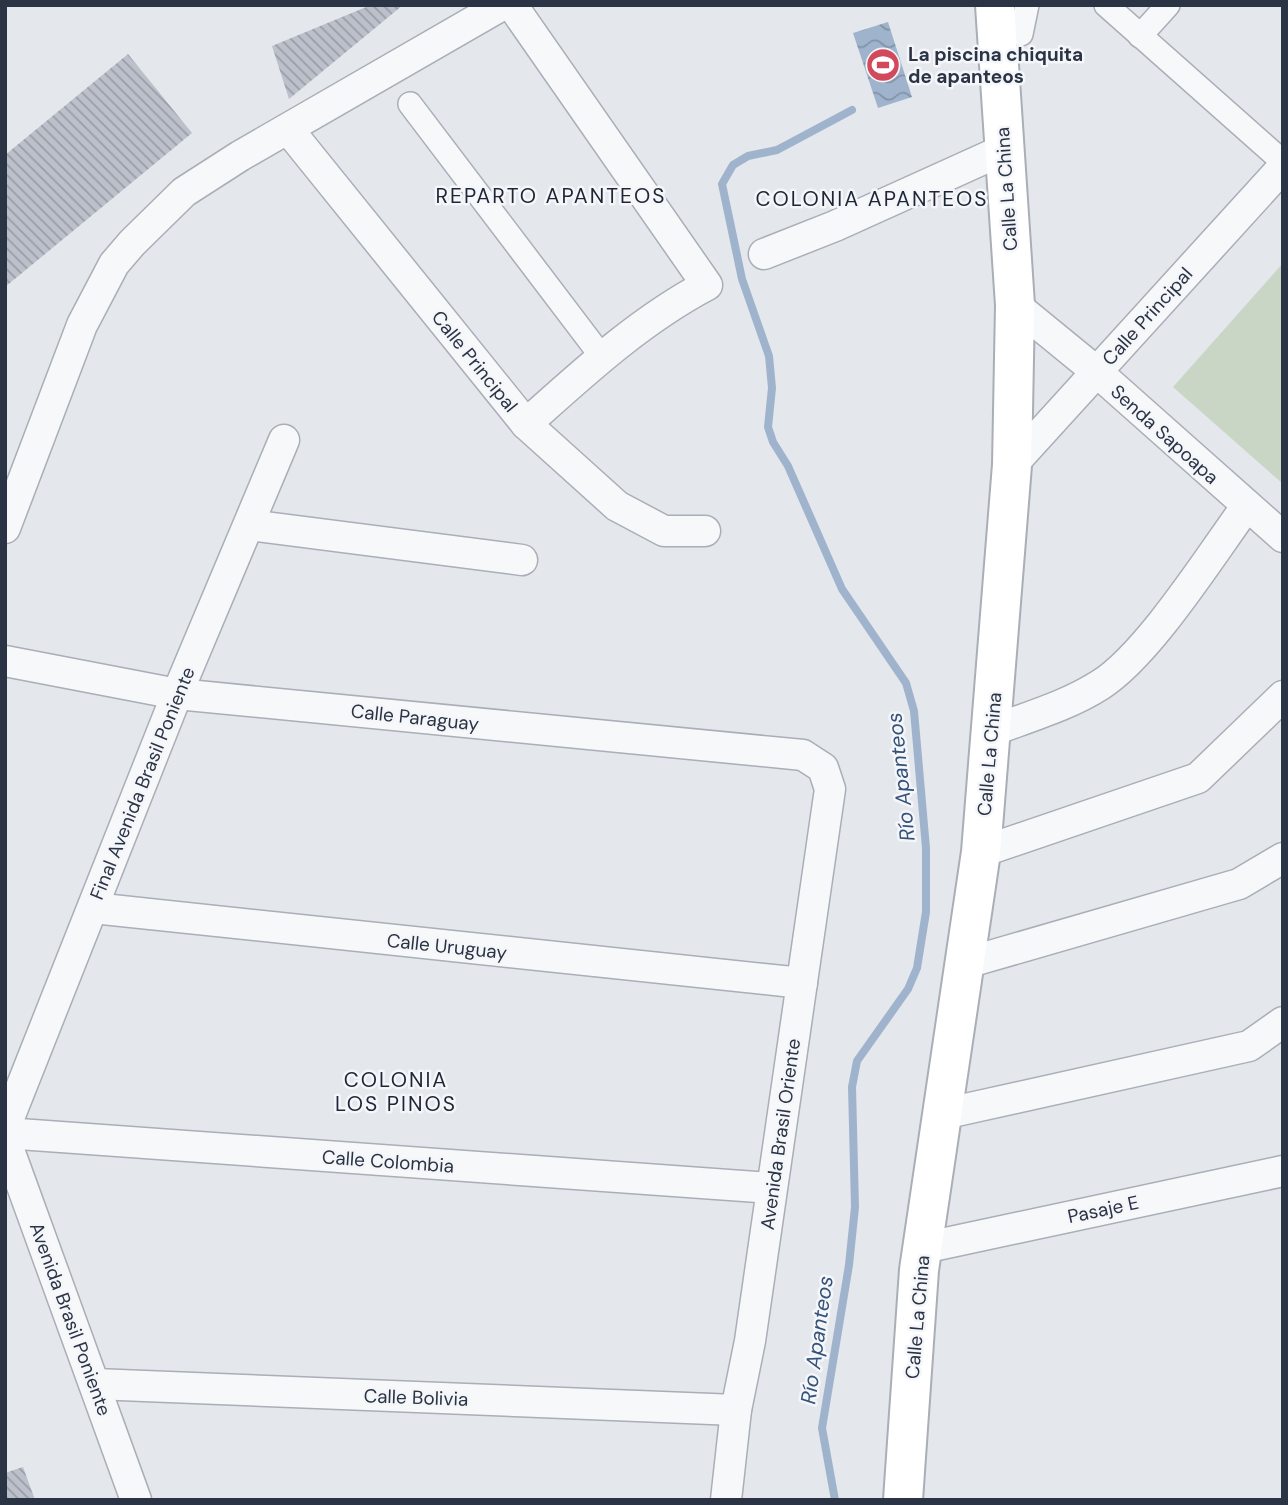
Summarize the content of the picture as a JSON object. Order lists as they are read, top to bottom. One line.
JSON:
{"streets":{"main road":["Calle La China"],"street":["Calle Principal","Senda Sapoapa","Calle Paraguay","Final Avenida Brasil Poniente","Calle Uruguay","Avenida Brasil Oriente","Calle Colombia","Pasaje E","Avenida Brasil Poniente","Calle Bolivia"]},"crossings":[["Calle La China","Calle Principal"],["Calle La China","Senda Sapoapa"],["Calle La China","Pasaje E"],["Calle Principal","Senda Sapoapa"],["Calle Paraguay","Final Avenida Brasil Poniente"],["Calle Paraguay","Avenida Brasil Oriente"],["Final Avenida Brasil Poniente","Calle Uruguay"],["Calle Uruguay","Avenida Brasil Oriente"],["Avenida Brasil Oriente","Calle Colombia"],["Avenida Brasil Oriente","Calle Bolivia"],["Avenida Brasil Poniente","Calle Bolivia"]],"districts":["REPARTO APANTEOS","COLONIA APANTEOS","COLONIA LOS PINOS"],"water":["Río Apanteos"],"places":{"sports":["La piscina chiquita de apanteos"]}}
